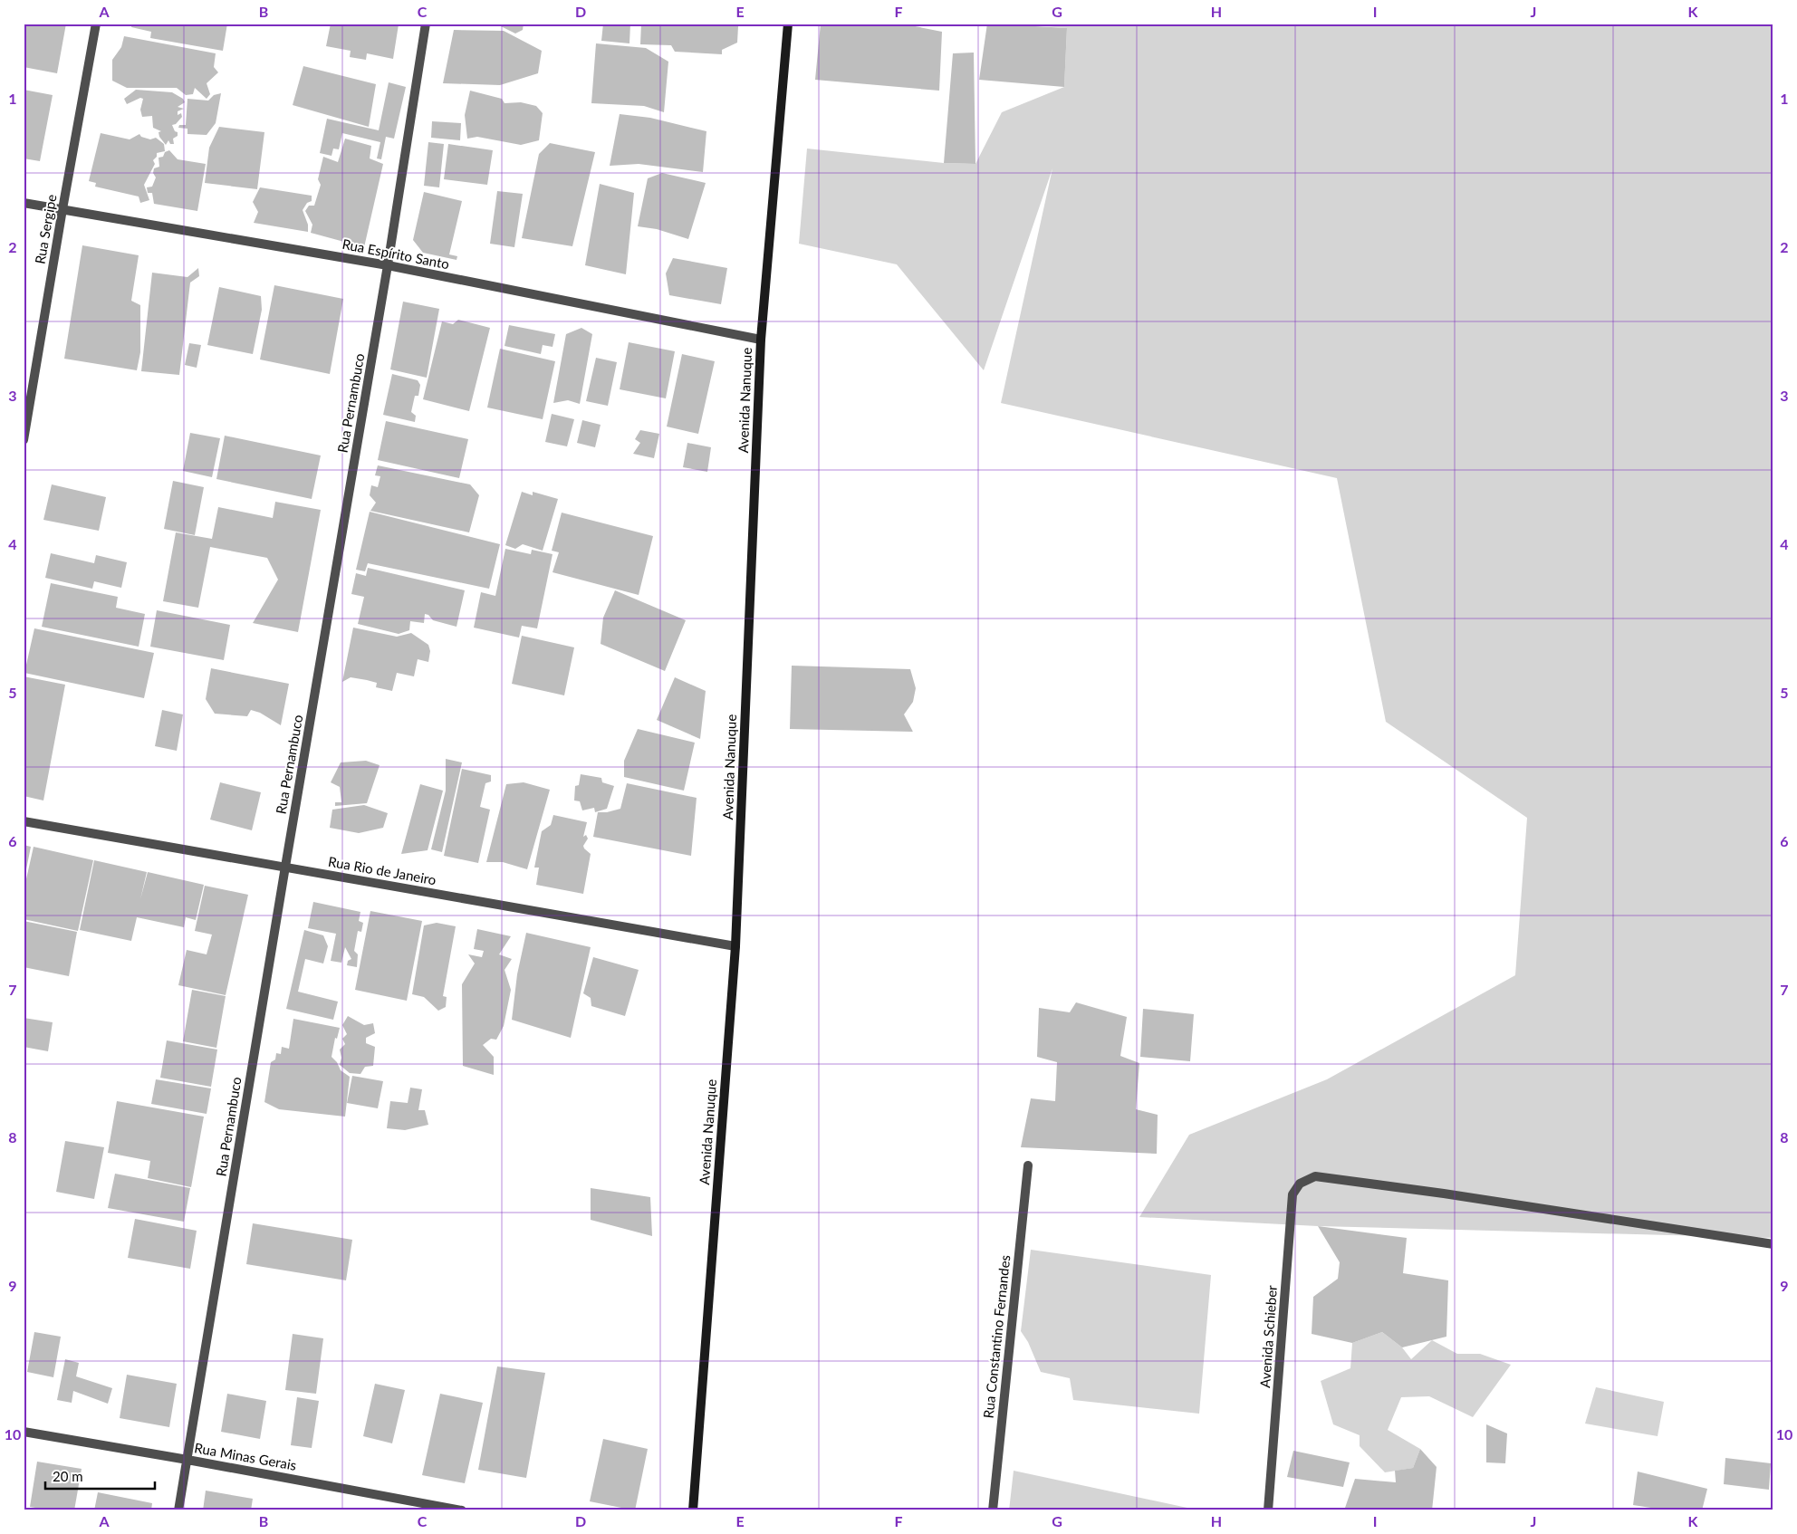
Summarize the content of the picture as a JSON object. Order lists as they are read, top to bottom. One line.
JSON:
{"streets":{"main road":["Avenida Nanuque"],"street":["Rua Sergipe","Rua Espírito Santo","Rua Pernambuco","Rua Rio de Janeiro","Rua Constantino Fernandes","Avenida Schieber","Rua Minas Gerais"]},"crossings":[["Rua Sergipe","Rua Espírito Santo"],["Rua Espírito Santo","Avenida Nanuque"],["Rua Espírito Santo","Rua Pernambuco"],["Avenida Nanuque","Rua Rio de Janeiro"],["Rua Pernambuco","Rua Rio de Janeiro"],["Rua Pernambuco","Rua Minas Gerais"]],"scale_bar":"20 m","grid":{"columns":["A","B","C","D","E","F","G","H","I","J","K"],"rows":["1","2","3","4","5","6","7","8","9","10"]}}
